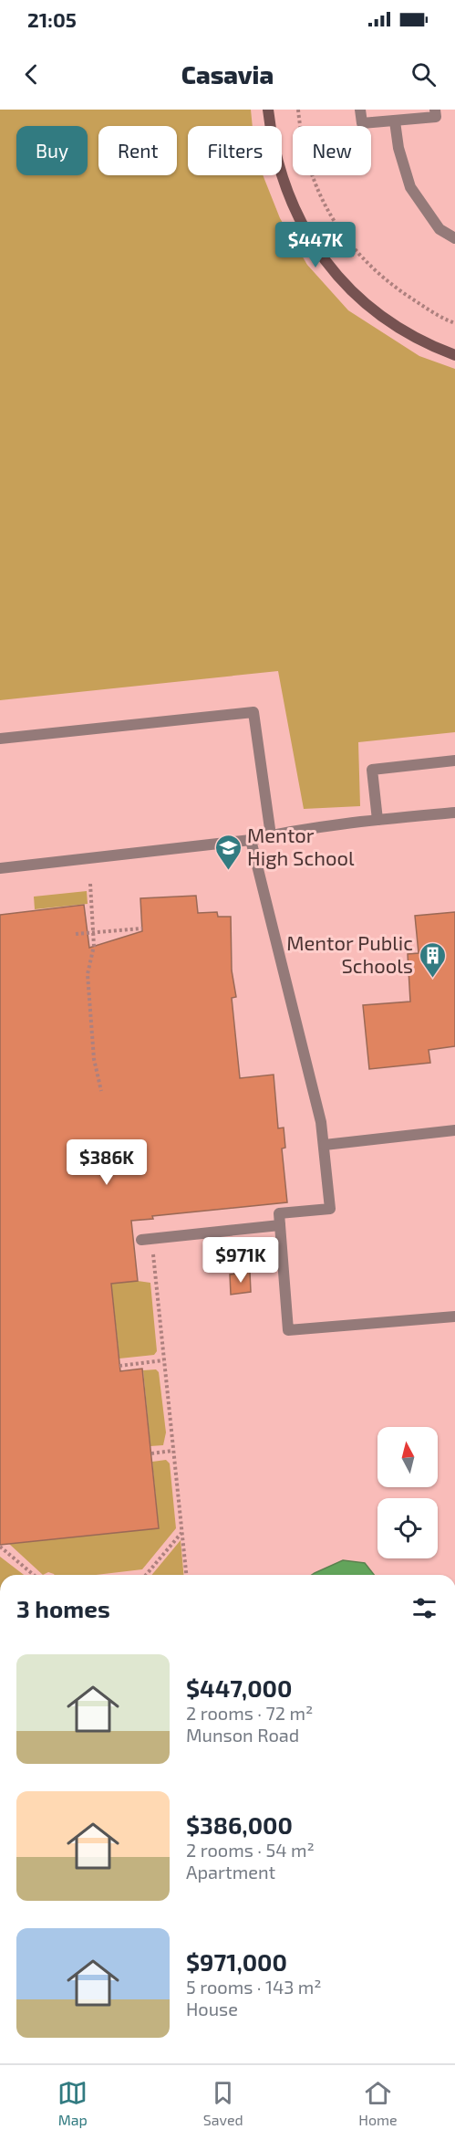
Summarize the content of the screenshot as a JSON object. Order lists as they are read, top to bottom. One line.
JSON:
{"places":{"school or university":["Mentor High School"],"building":["Mentor Public Schools"]},"north":"top","page":{"status":"21:05","header":"Casavia","chip":["Buy","Rent","Filters","New"],"price":["$447K","$386K","$971K"],"heading":"3 homes","list":[{"name":"$447,000","note":"2 rooms · 72 m² · Munson Road"},{"name":"$386,000","note":"2 rooms · 54 m² · Apartment"},{"name":"$971,000","note":"5 rooms · 143 m² · House"}],"tabs":["Map","Saved","Home"]}}
